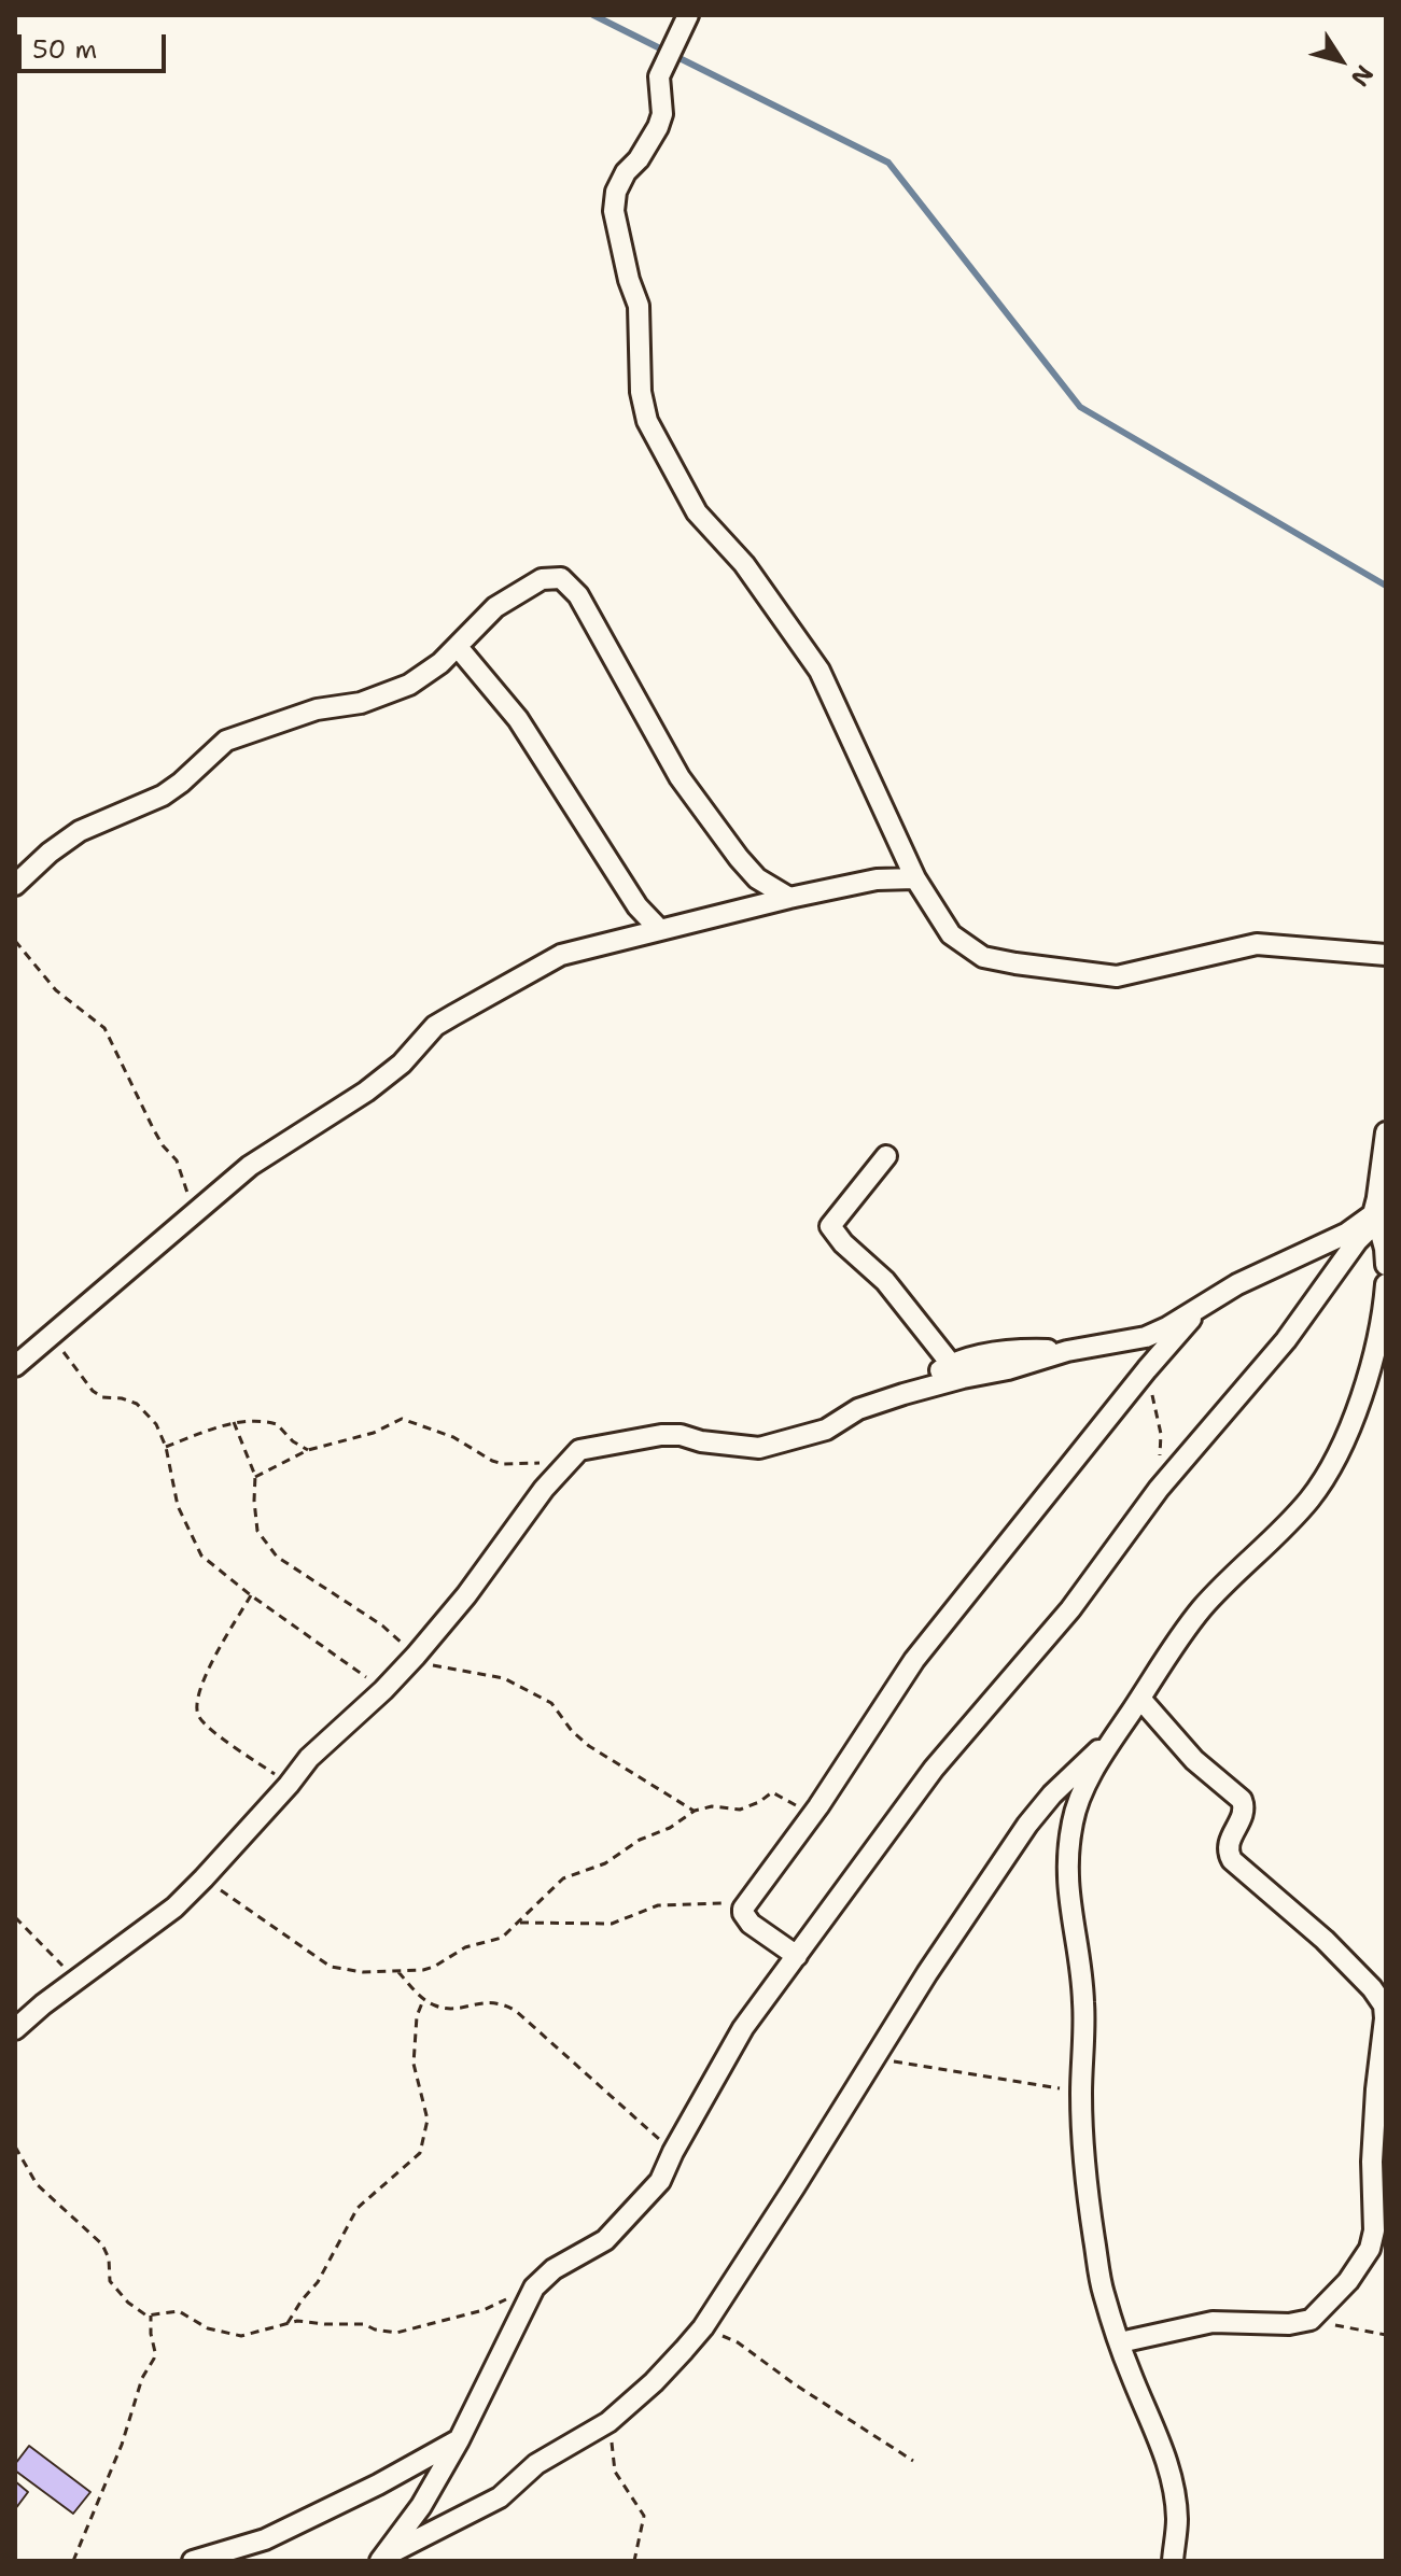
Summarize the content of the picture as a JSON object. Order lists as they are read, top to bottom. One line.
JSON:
{"scale_bar":"50 m","north":"bottom right"}
